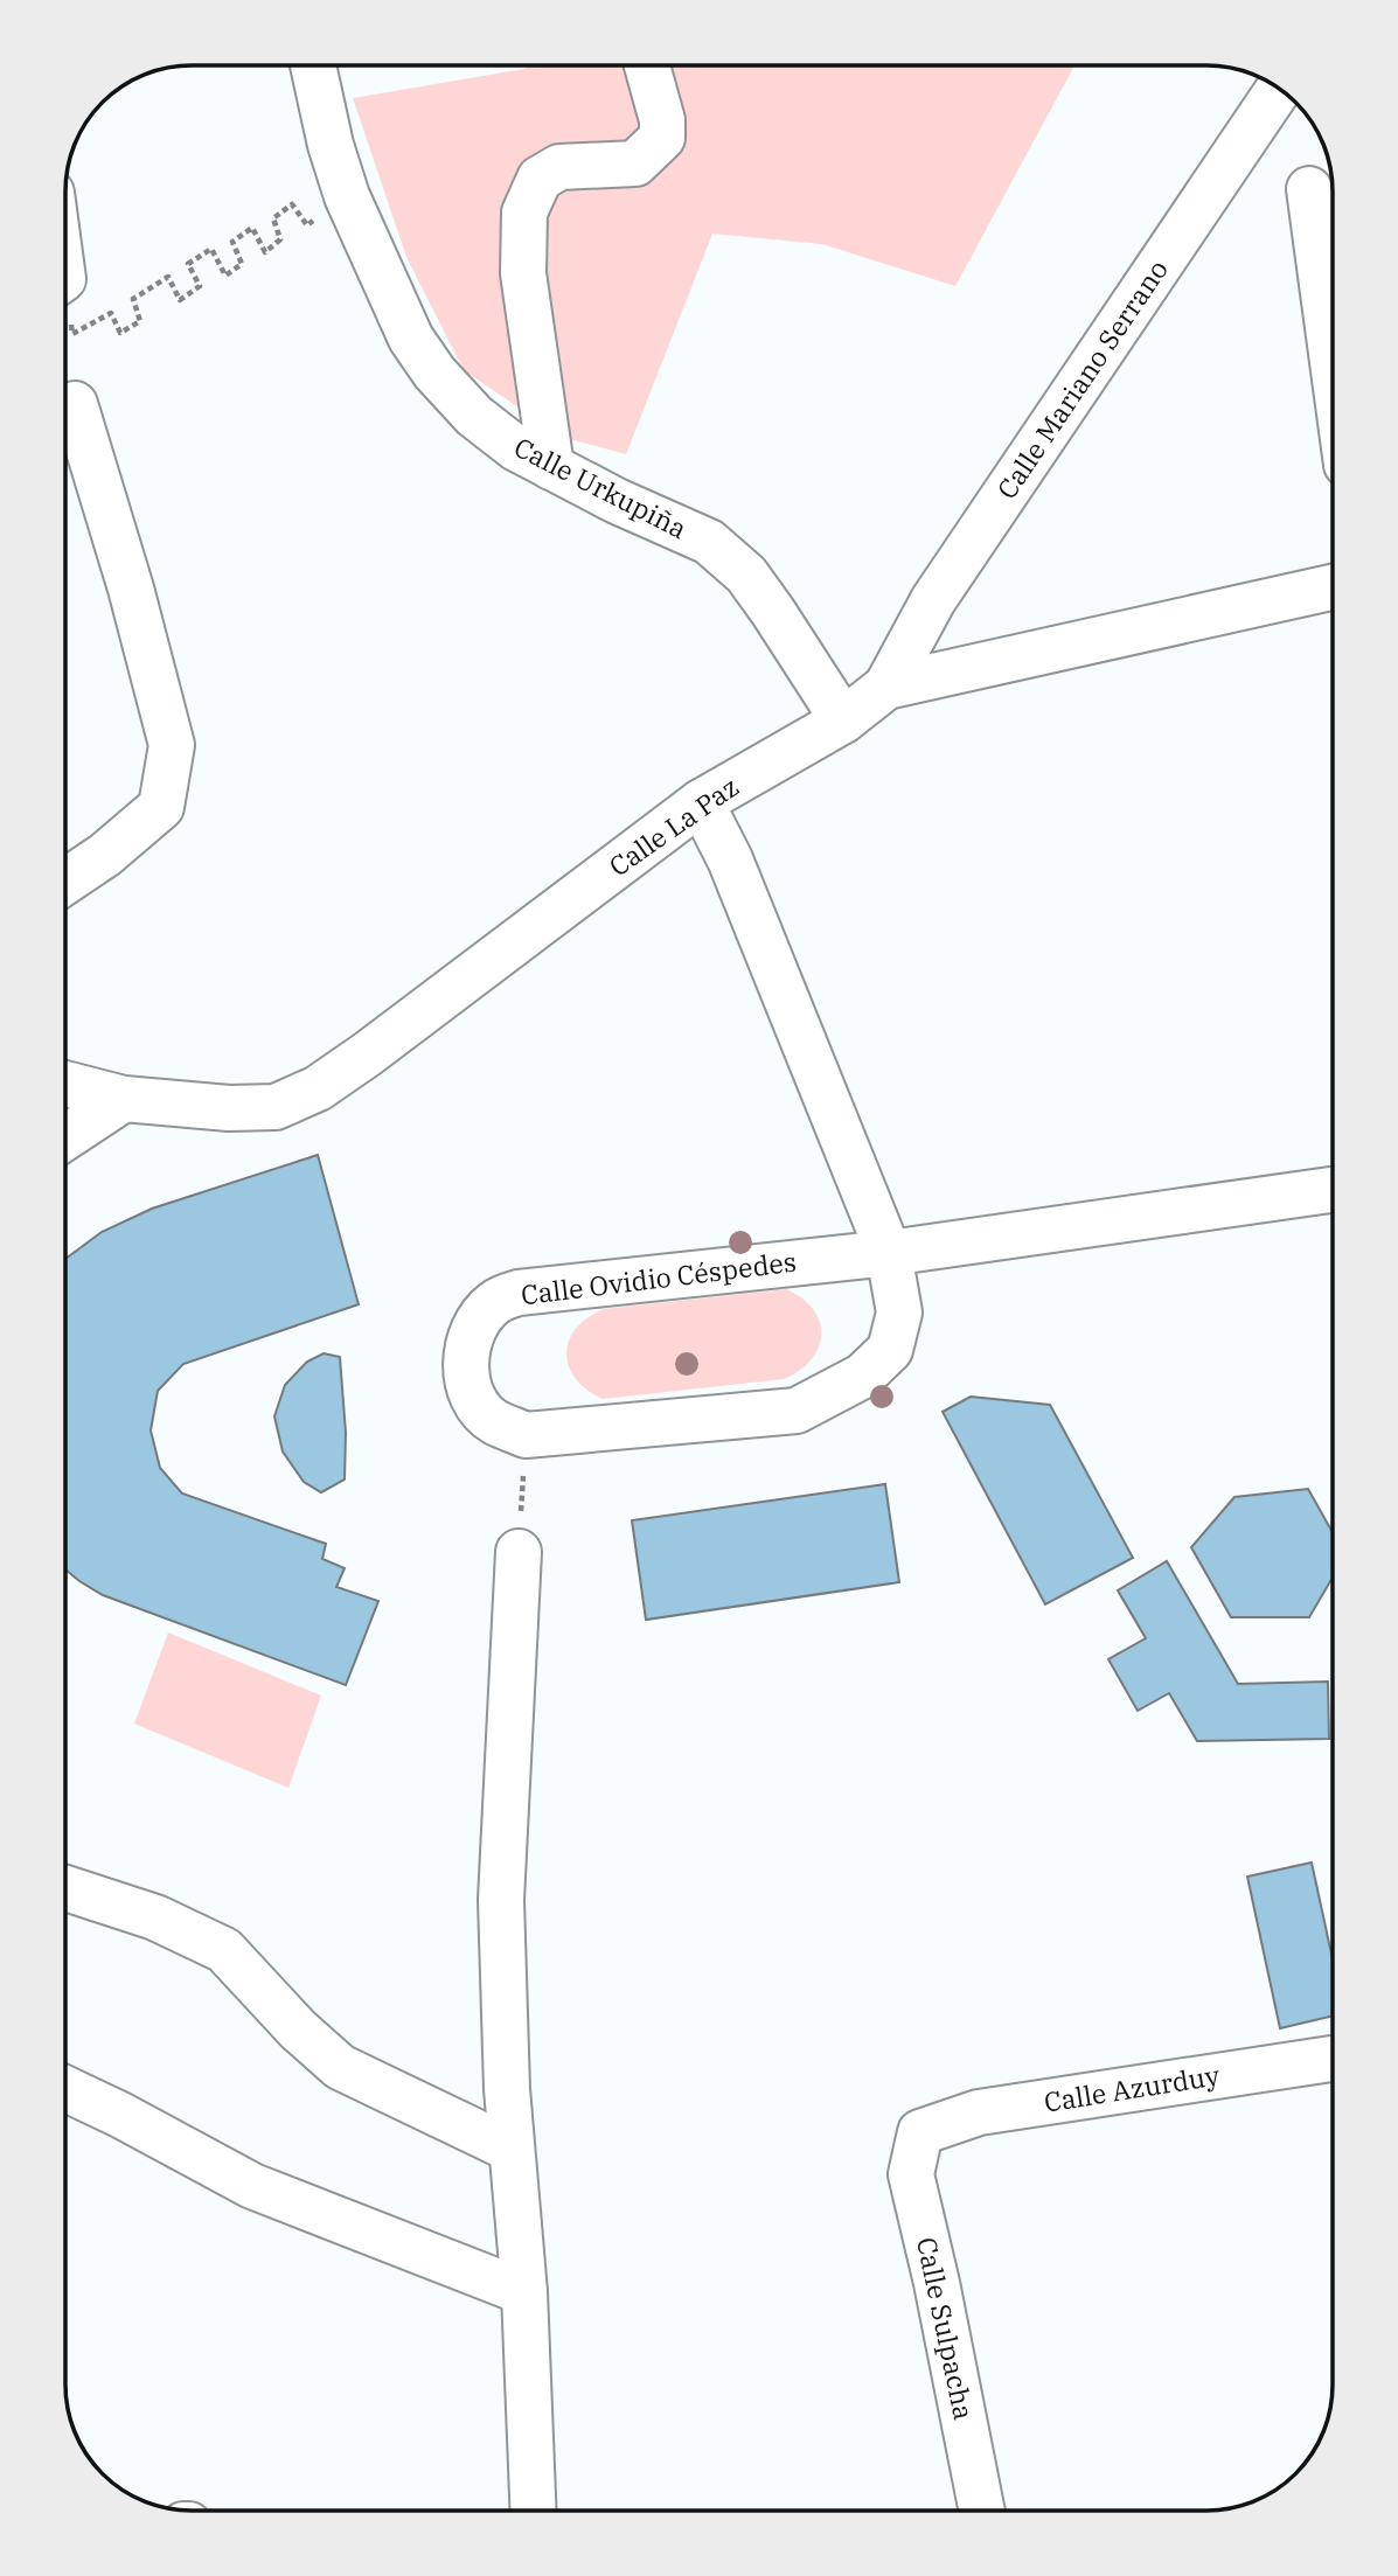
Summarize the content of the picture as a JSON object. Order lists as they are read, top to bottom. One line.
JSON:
{"streets":{"street":["Calle Mariano Serrano","Calle Urkupiña","Calle La Paz","Calle Ovidio Céspedes","Calle Azurduy","Calle Sulpacha"]},"crossings":[["Calle Mariano Serrano","Calle La Paz"],["Calle Urkupiña","Calle La Paz"],["Calle Azurduy","Calle Sulpacha"]]}
